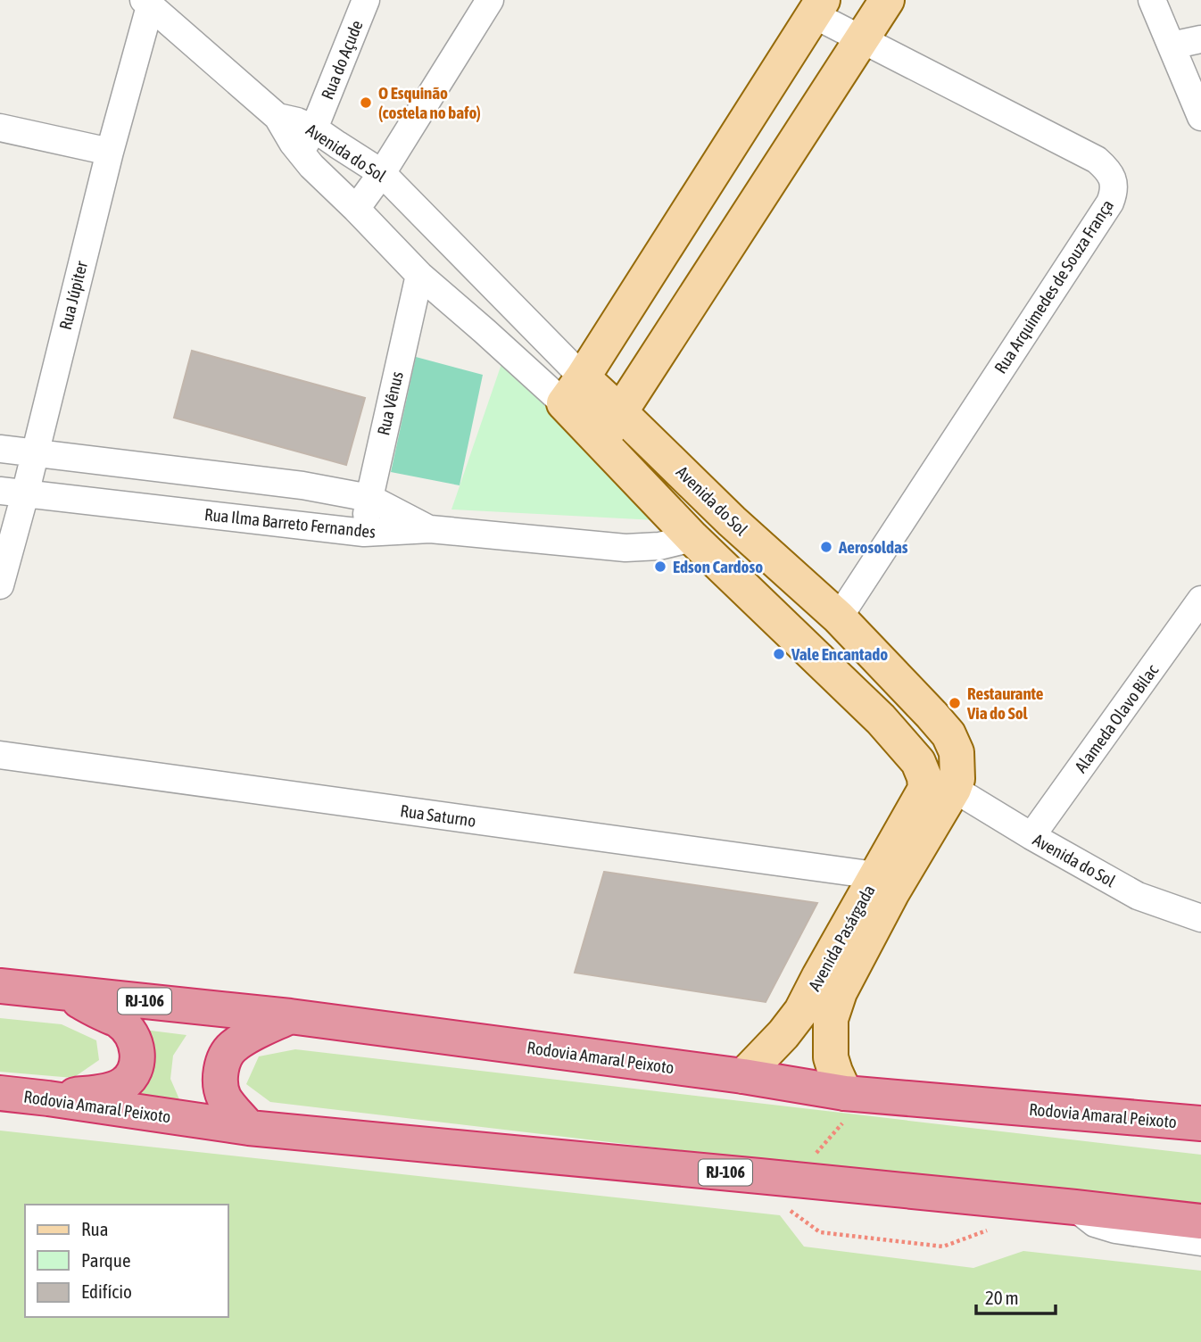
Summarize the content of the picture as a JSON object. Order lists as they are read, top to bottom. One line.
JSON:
{"streets":{"highway":["RJ-106","Rodovia Amaral Peixoto"],"main road":["Avenida do Sol","Avenida Pasárgada"],"street":["Rua do Açude","Rua Arquimedes de Souza França","Rua Júpiter","Rua Vênus","Rua Ilma Barreto Fernandes","Alameda Olavo Bilac","Rua Saturno"]},"crossings":[["Rua do Açude","Avenida do Sol"],["Avenida do Sol","Rua Arquimedes de Souza França"],["Avenida do Sol","Rua Vênus"],["Avenida do Sol","Rua Ilma Barreto Fernandes"],["Avenida do Sol","Alameda Olavo Bilac"],["Avenida do Sol","Avenida Pasárgada"],["Rua Júpiter","Rua Ilma Barreto Fernandes"],["Rua Vênus","Rua Ilma Barreto Fernandes"],["Rua Saturno","Avenida Pasárgada"],["Avenida Pasárgada","Rodovia Amaral Peixoto"]],"places":["O Esquinão (costela no bafo)","Aerosoldas","Edson Cardoso","Vale Encantado","Restaurante Via do Sol"],"legend":["Rua","Parque","Edifício"],"scale_bar":"20 m"}
